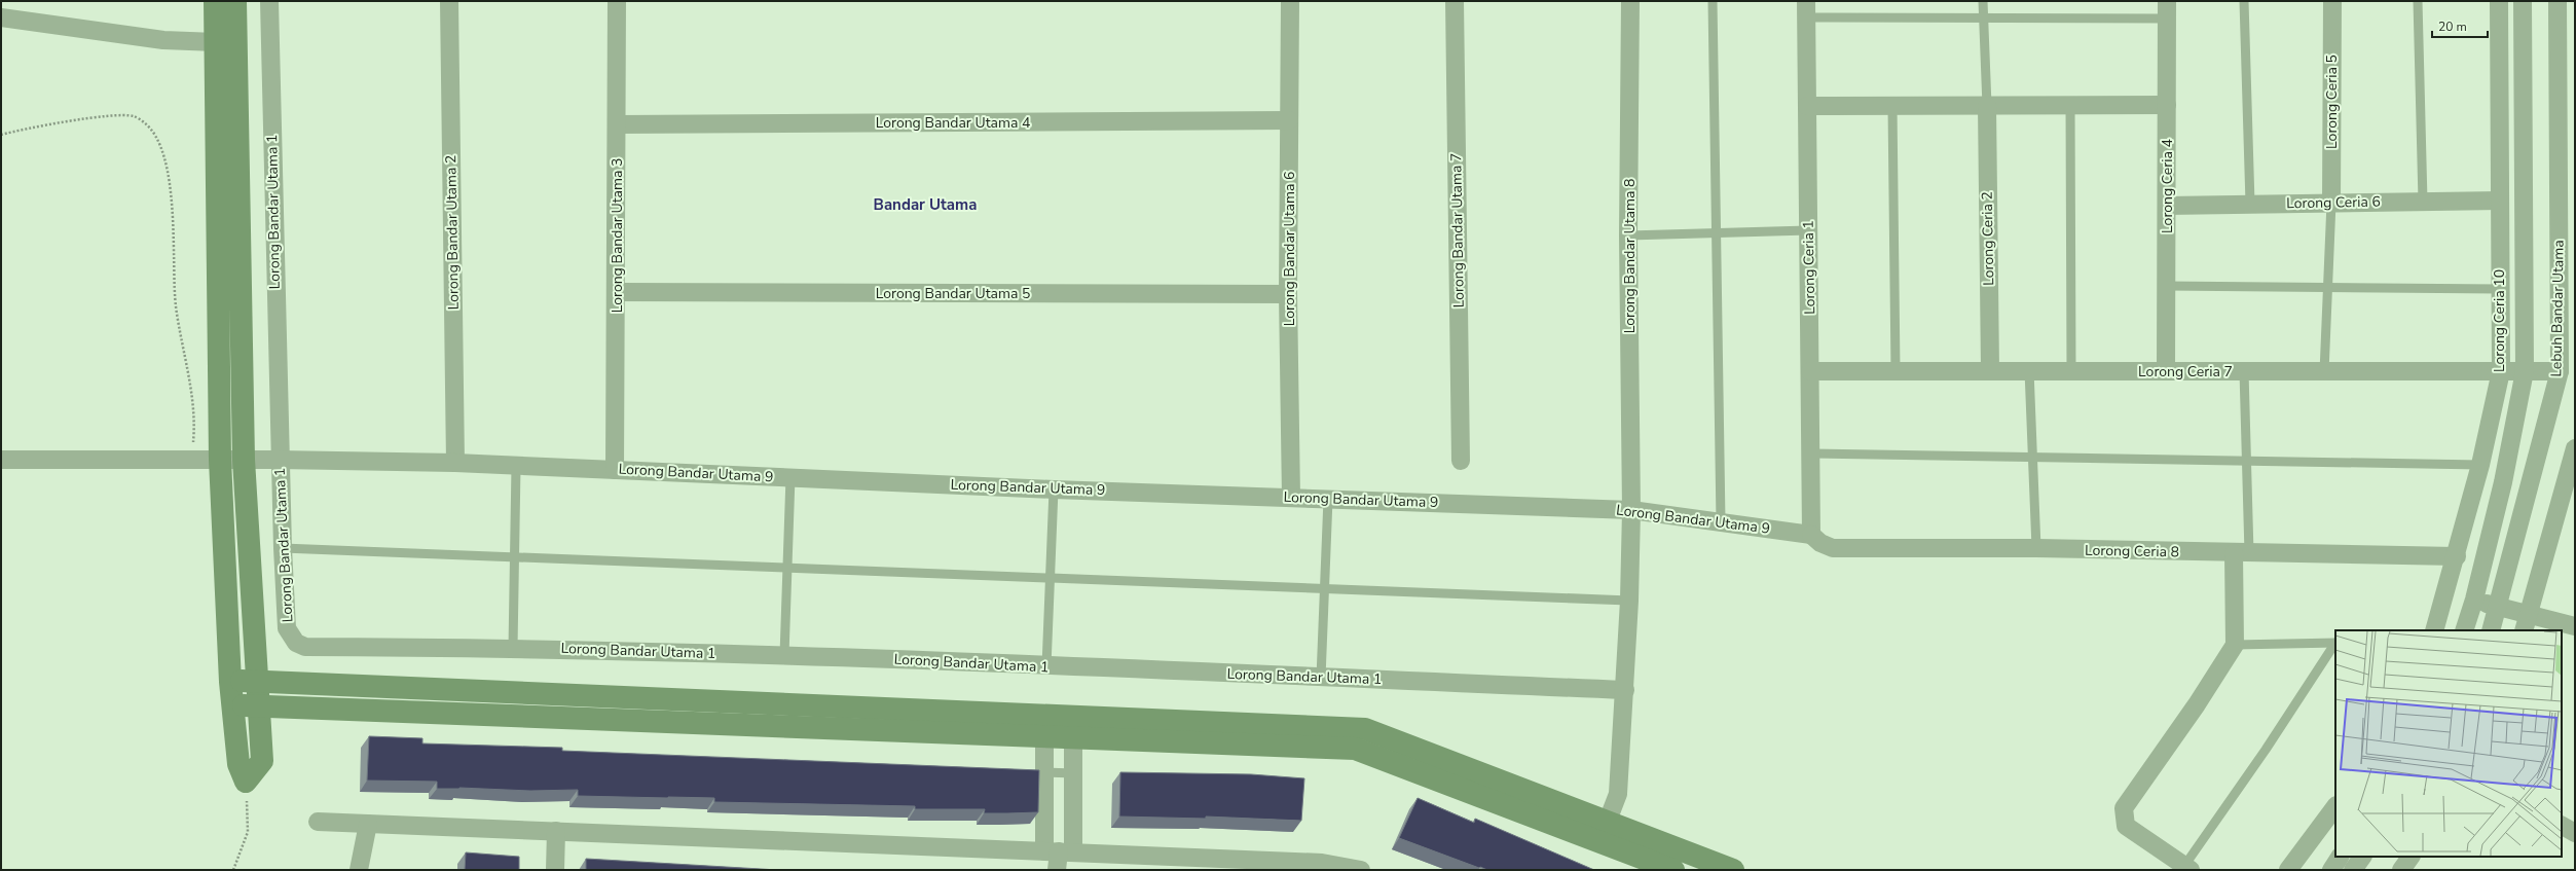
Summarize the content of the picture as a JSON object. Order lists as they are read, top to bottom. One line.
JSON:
{"streets":{"street":["Lorong Ceria 5","Lorong Bandar Utama 4","Lorong Ceria 4","Lorong Ceria 6","Lorong Bandar Utama 1","Lorong Bandar Utama 7","Lorong Bandar Utama 2","Lorong Bandar Utama 3","Lorong Ceria 2","Lorong Bandar Utama 6","Lorong Bandar Utama 8","Lorong Ceria 1","Lorong Bandar Utama 5","Lebuh Bandar Utama","Lorong Ceria 10","Lorong Ceria 7","Lorong Bandar Utama 9","Lorong Ceria 8"]},"crossings":[["Lorong Ceria 5","Lorong Ceria 6"],["Lorong Bandar Utama 4","Lorong Bandar Utama 3"],["Lorong Bandar Utama 4","Lorong Bandar Utama 6"],["Lorong Ceria 4","Lorong Ceria 6"],["Lorong Ceria 4","Lorong Ceria 7"],["Lorong Ceria 6","Lorong Ceria 10"],["Lorong Bandar Utama 1","Lorong Bandar Utama 8"],["Lorong Bandar Utama 1","Lorong Bandar Utama 9"],["Lorong Bandar Utama 2","Lorong Bandar Utama 9"],["Lorong Bandar Utama 3","Lorong Bandar Utama 5"],["Lorong Bandar Utama 3","Lorong Bandar Utama 9"],["Lorong Ceria 2","Lorong Ceria 7"],["Lorong Bandar Utama 6","Lorong Bandar Utama 5"],["Lorong Bandar Utama 6","Lorong Bandar Utama 9"],["Lorong Bandar Utama 8","Lorong Bandar Utama 9"],["Lorong Ceria 1","Lorong Ceria 7"],["Lorong Ceria 1","Lorong Bandar Utama 9"],["Lorong Ceria 1","Lorong Ceria 8"],["Lebuh Bandar Utama","Lorong Ceria 7"],["Lorong Ceria 10","Lorong Ceria 7"],["Lorong Ceria 10","Lorong Ceria 8"],["Lorong Bandar Utama 9","Lorong Ceria 8"]],"districts":["Bandar Utama"],"scale_bar":"20 m"}
